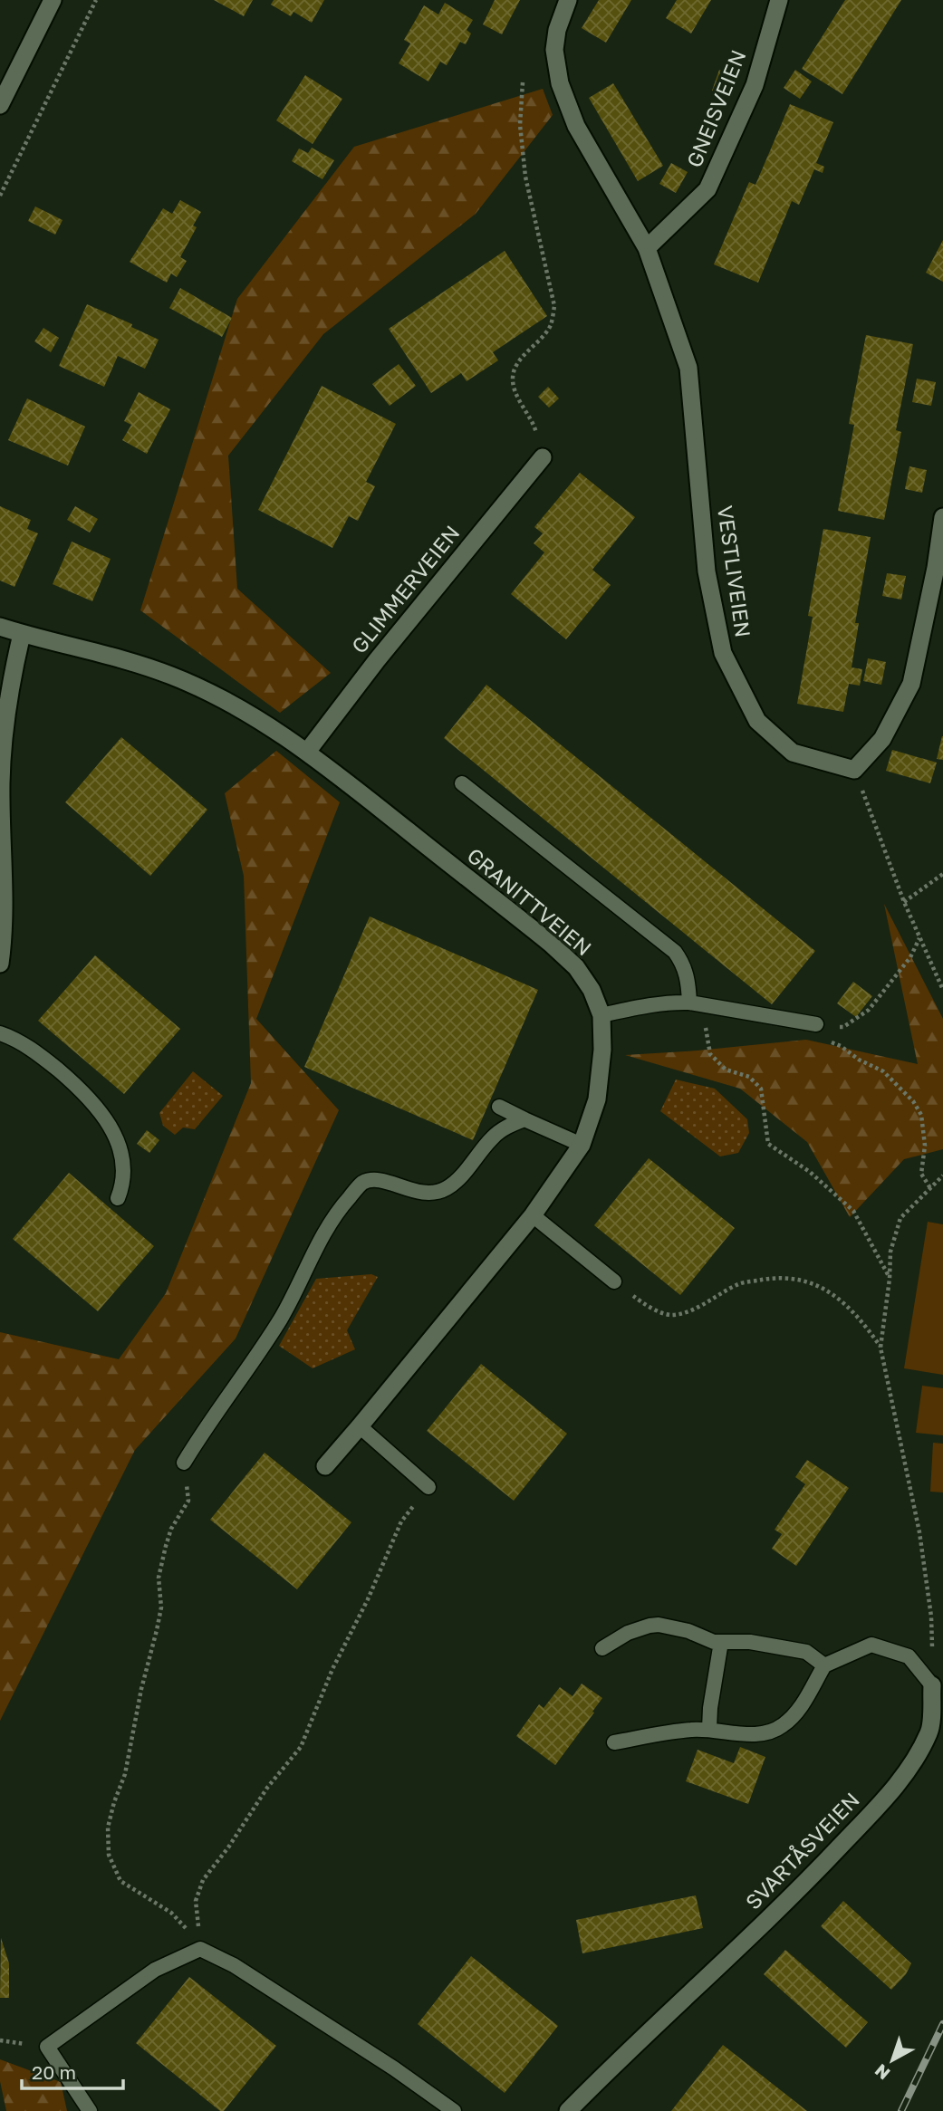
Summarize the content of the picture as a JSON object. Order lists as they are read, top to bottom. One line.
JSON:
{"streets":{"street":["GNEISVEIEN","VESTLIVEIEN","GLIMMERVEIEN","GRANITTVEIEN","SVARTÅSVEIEN"]},"crossings":[["GNEISVEIEN","VESTLIVEIEN"],["GLIMMERVEIEN","GRANITTVEIEN"]],"scale_bar":"20 m","north":"bottom left"}
